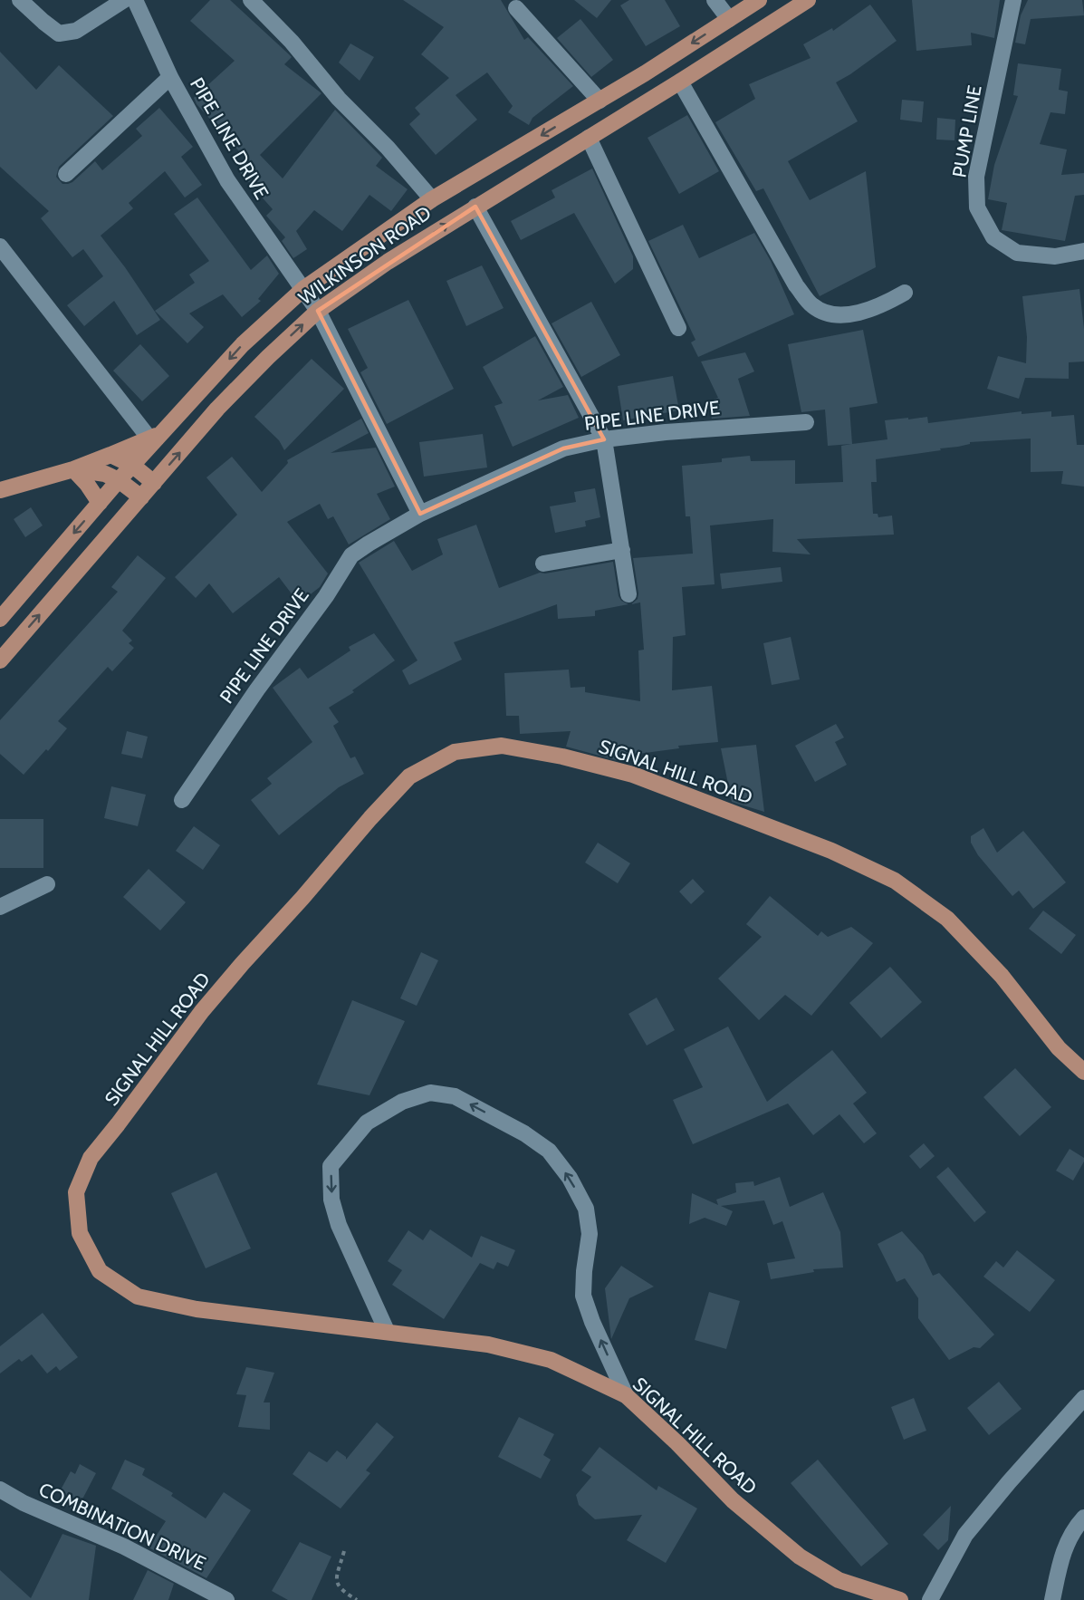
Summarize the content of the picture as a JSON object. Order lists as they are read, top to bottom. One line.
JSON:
{"streets":{"main road":["WILKINSON ROAD","SIGNAL HILL ROAD"],"street":["PUMP LINE","PIPE LINE DRIVE","COMBINATION DRIVE"]},"crossings":[["PIPE LINE DRIVE","WILKINSON ROAD"]]}
